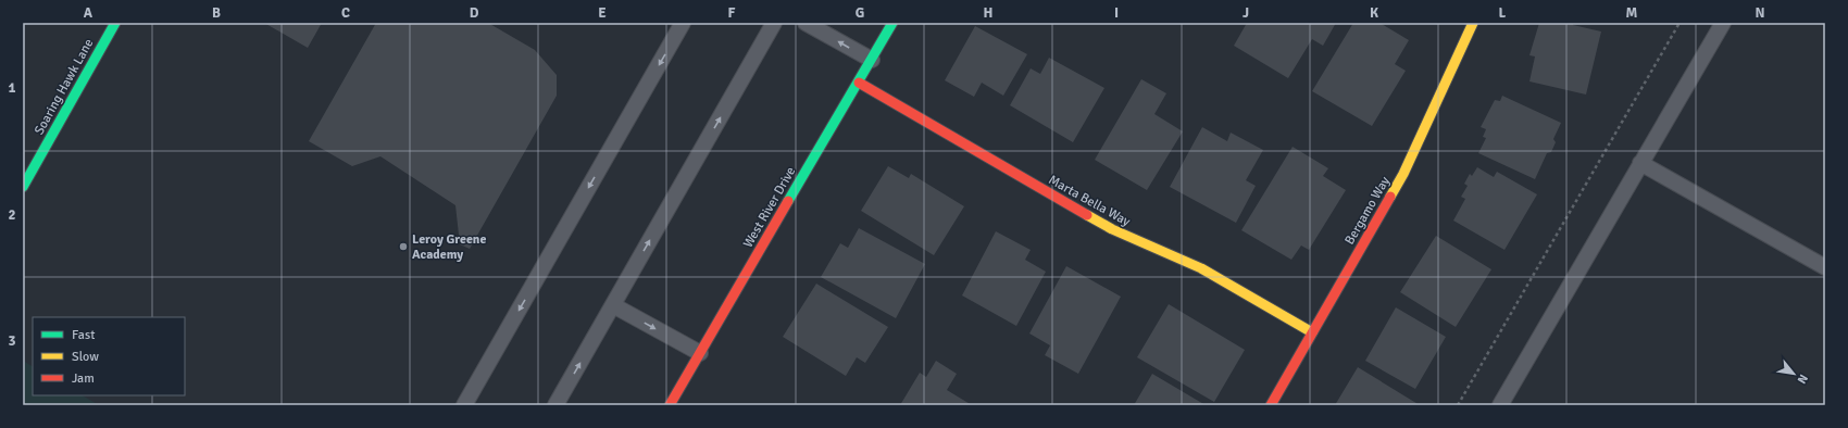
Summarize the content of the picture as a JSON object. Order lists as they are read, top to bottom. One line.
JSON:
{"streets":{"street":["Soaring Hawk Lane","Marta Bella Way","West River Drive","Bergamo Way"]},"crossings":[["Marta Bella Way","West River Drive"],["Marta Bella Way","Bergamo Way"]],"places":["Leroy Greene Academy"],"legend":["Fast","Slow","Jam"],"north":"bottom right","grid":{"columns":["A","B","C","D","E","F","G","H","I","J","K","L","M","N"],"rows":["1","2","3"]}}
